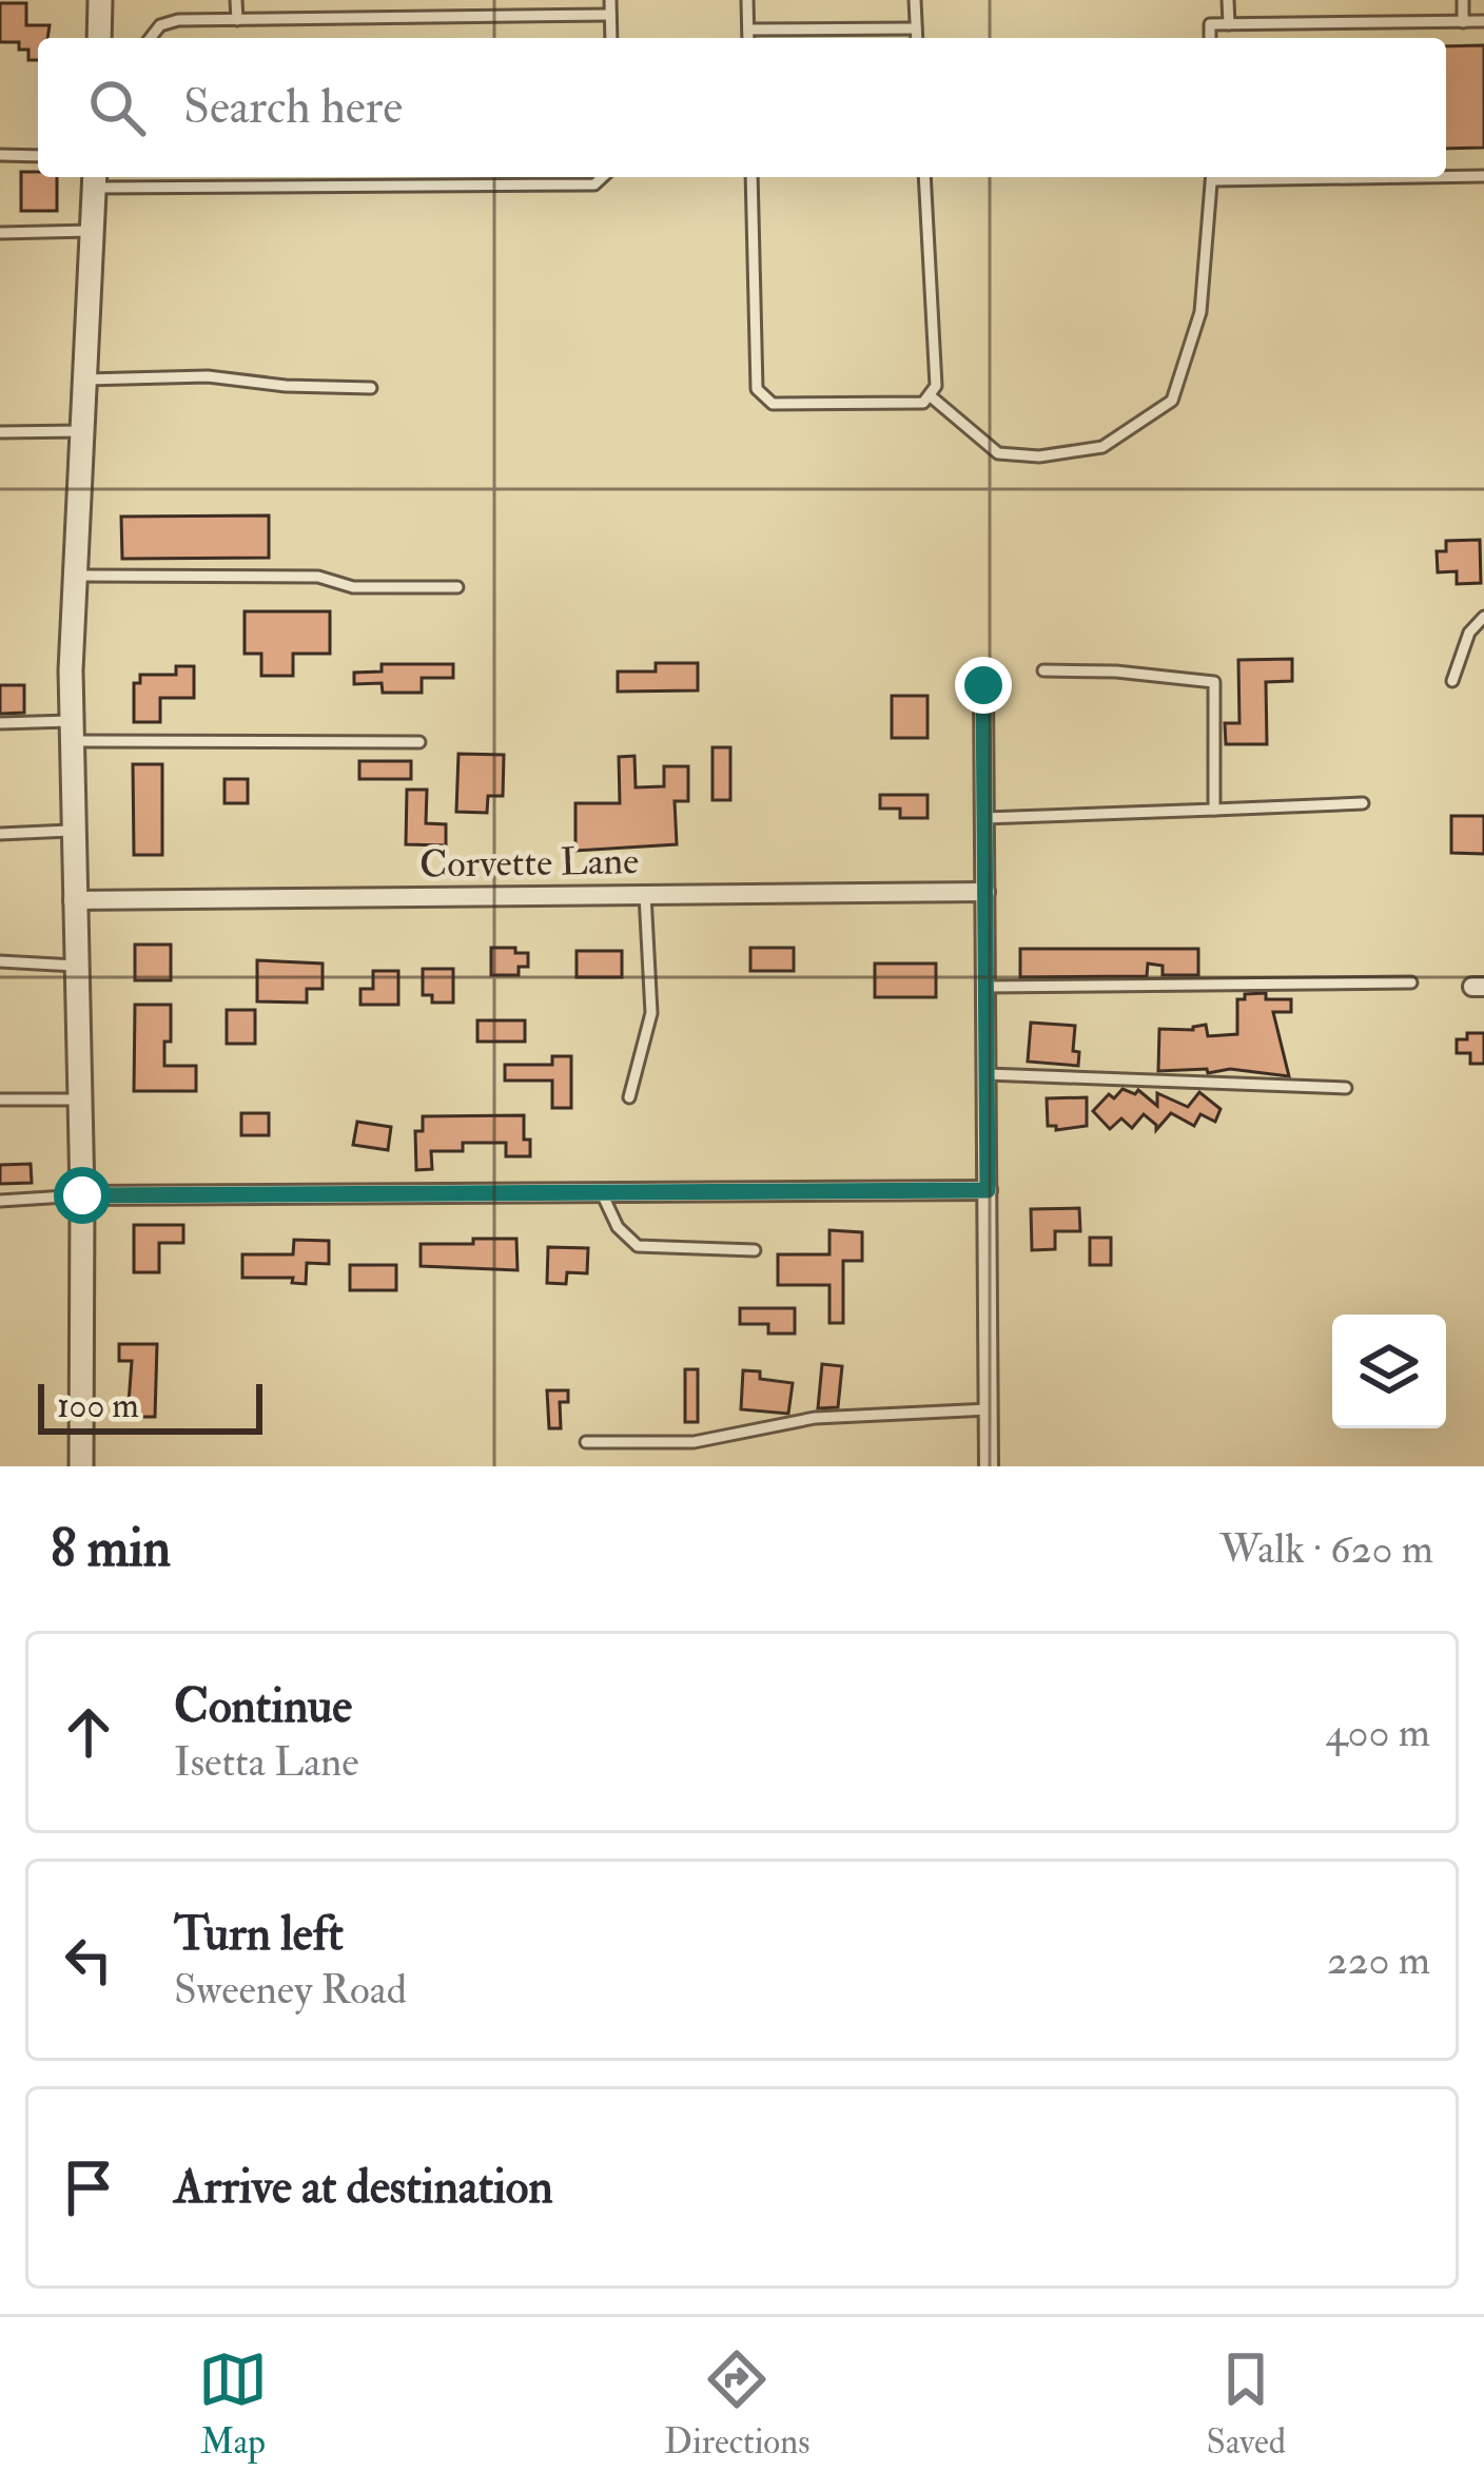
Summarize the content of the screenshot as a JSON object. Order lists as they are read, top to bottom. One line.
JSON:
{"streets":{"street":["Corvette Lane"]},"scale_bar":"100 m","page":{"search":"Search here","scale":"100 m","heading":["8 min","Walk · 620 m"],"list":[["Continue","Isetta Lane","400 m"],["Turn left","Sweeney Road","220 m"],"Arrive at destination"],"nav":["Map","Directions","Saved"]}}
